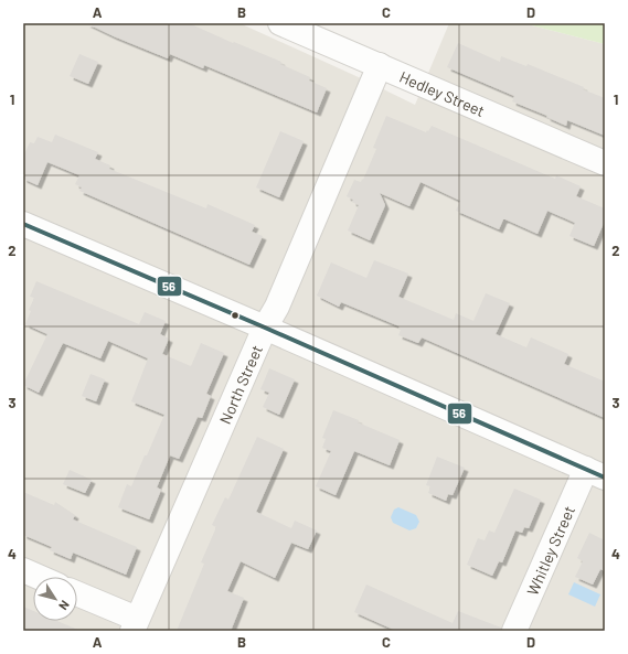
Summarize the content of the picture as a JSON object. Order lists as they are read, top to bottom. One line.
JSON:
{"streets":{"street":["Hedley Street","North Street","Whitley Street"]},"crossings":[["Hedley Street","North Street"]],"lines":["transit line 56"],"north":"bottom right","grid":{"columns":["A","B","C","D"],"rows":["1","2","3","4"]}}
